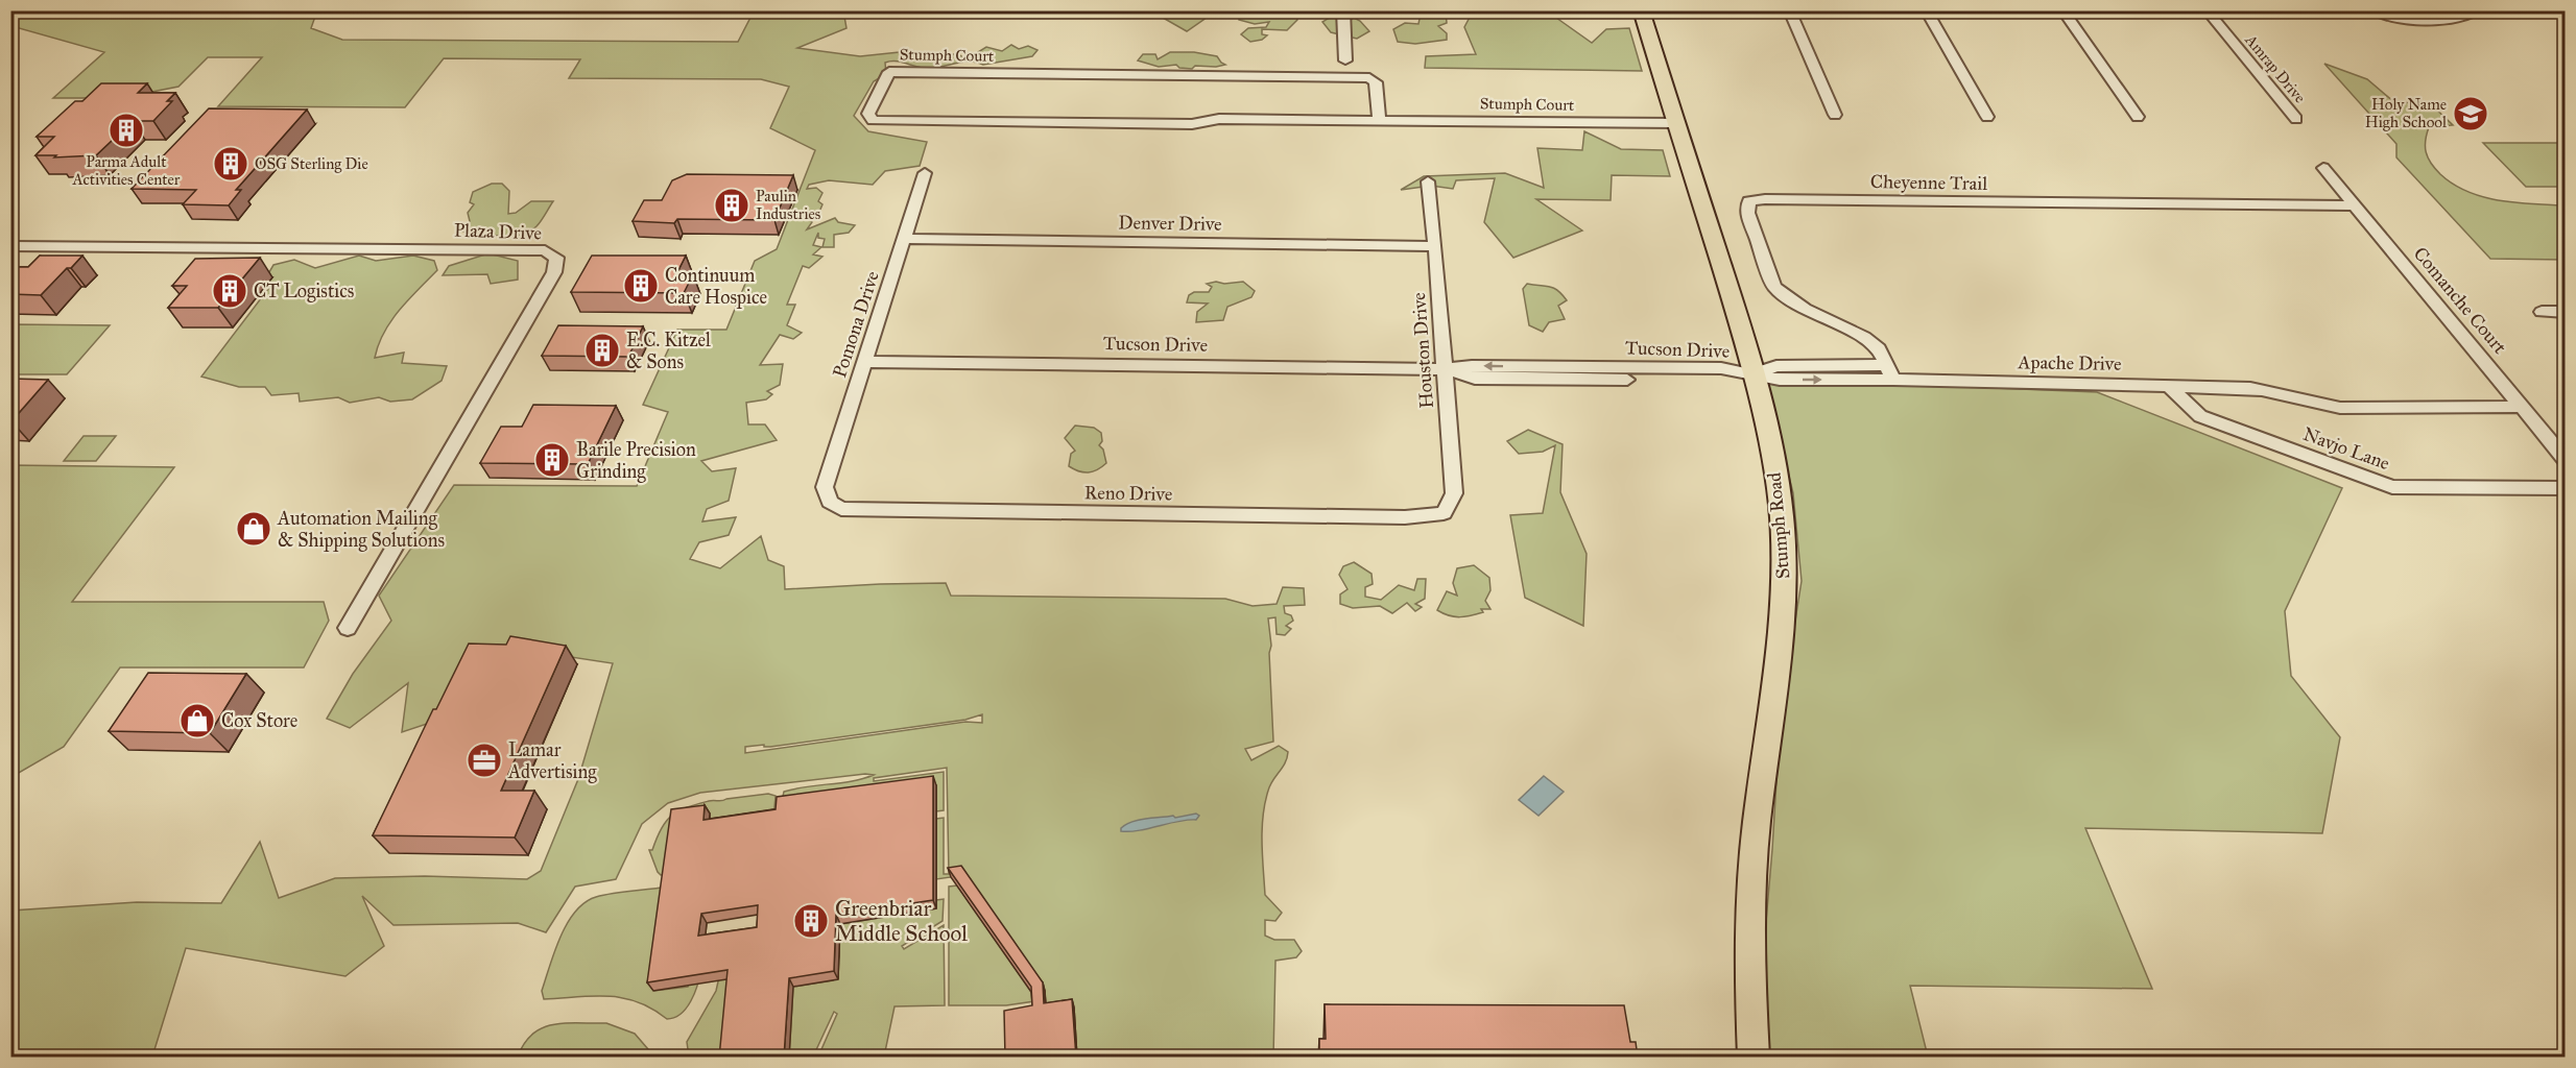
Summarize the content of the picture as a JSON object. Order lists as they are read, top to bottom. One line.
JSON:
{"streets":{"main road":["Stumph Road"],"street":["Stumph Court","Amrap Drive","Cheyenne Trail","Denver Drive","Plaza Drive","Comanche Court","Pomona Drive","Tucson Drive","Houston Drive","Apache Drive","Navjo Lane","Reno Drive"]},"crossings":[["Stumph Court","Stumph Road"],["Cheyenne Trail","Comanche Court"],["Cheyenne Trail","Apache Drive"],["Denver Drive","Pomona Drive"],["Denver Drive","Houston Drive"],["Comanche Court","Apache Drive"],["Pomona Drive","Tucson Drive"],["Pomona Drive","Reno Drive"],["Tucson Drive","Houston Drive"],["Tucson Drive","Apache Drive"],["Tucson Drive","Stumph Road"],["Houston Drive","Reno Drive"],["Apache Drive","Navjo Lane"],["Apache Drive","Stumph Road"]],"places":{"school or university":["Holy Name High School"],"building":["Parma Adult Activities Center","OSG Sterling Die","Paulin Industries","Continuum Care Hospice","CT Logistics","E.C. Kitzel & Sons","Barile Precision Grinding","Greenbriar Middle School"],"shop":["Automation Mailing & Shipping Solutions","Cox Store"],"office":["Lamar Advertising"]}}
